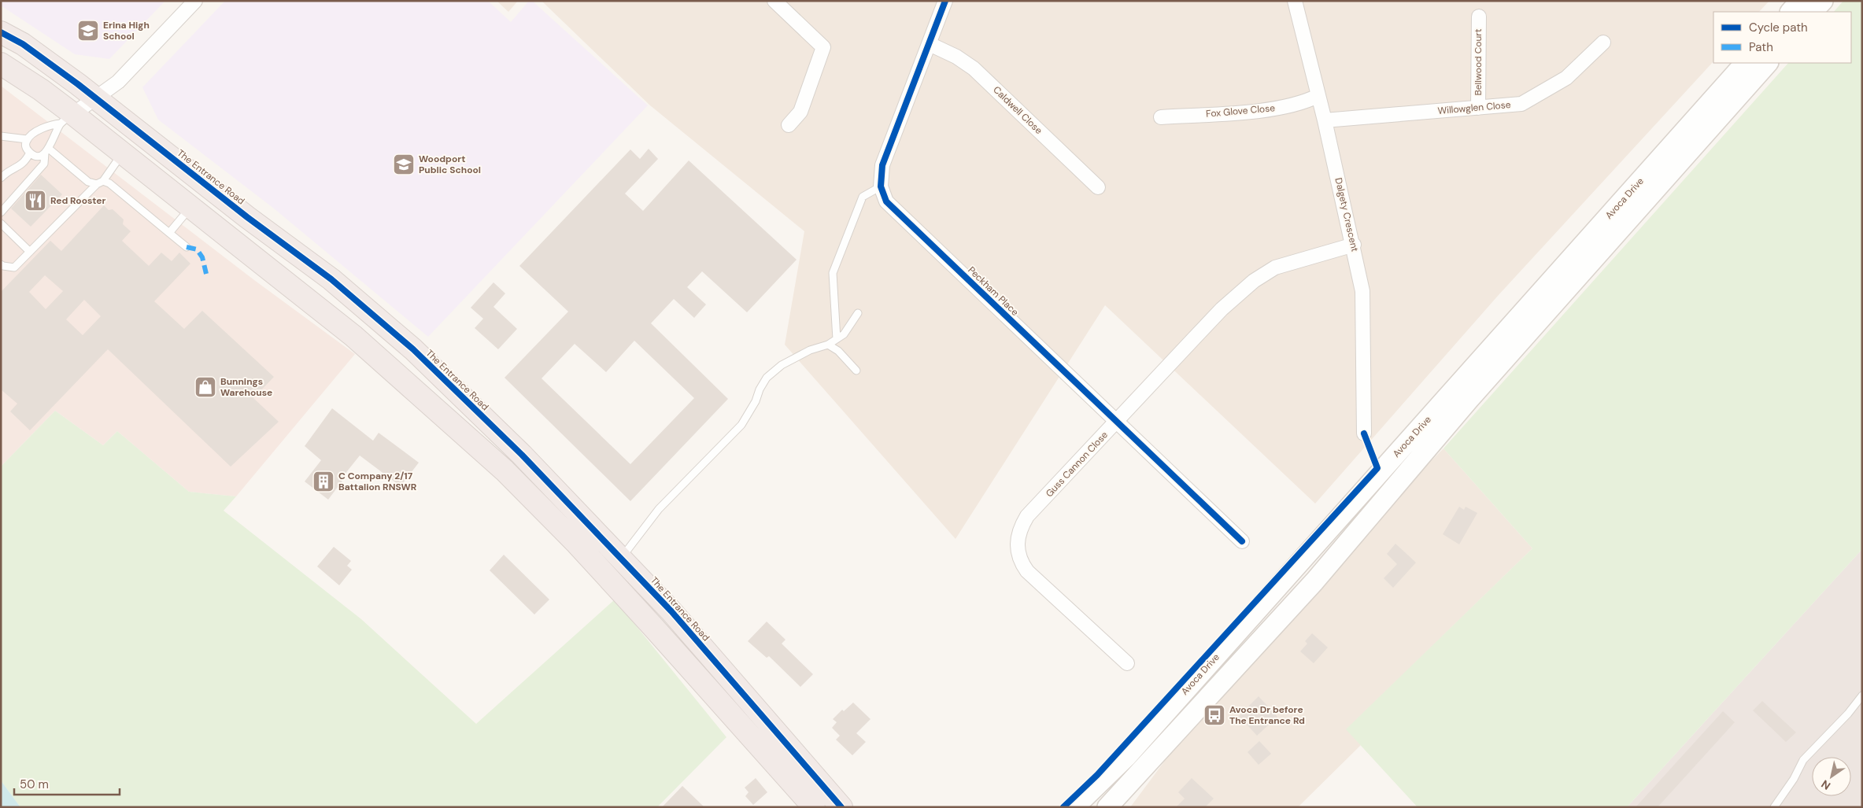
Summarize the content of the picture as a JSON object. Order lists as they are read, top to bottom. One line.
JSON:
{"streets":{"highway":["The Entrance Road"],"main road":["Avoca Drive"],"street":["Bellwood Court","Willowglen Close","Caldwell Close","Fox Glove Close","Dalgety Crescent","Peckham Place","Guss Cannon Close"]},"crossings":[["Bellwood Court","Willowglen Close"],["Willowglen Close","Dalgety Crescent"],["Caldwell Close","Peckham Place"],["Fox Glove Close","Dalgety Crescent"],["Dalgety Crescent","Guss Cannon Close"],["Peckham Place","Guss Cannon Close"]],"places":{"school or university":["Erina High School","Woodport Public School"],"restaurant":["Red Rooster"],"shop":["Bunnings Warehouse"],"building":["C Company 2/17 Battalion RNSWR"],"bus stop":["Avoca Dr before The Entrance Rd"]},"legend":["Cycle path","Path"],"scale_bar":"50 m","north":"bottom left"}
